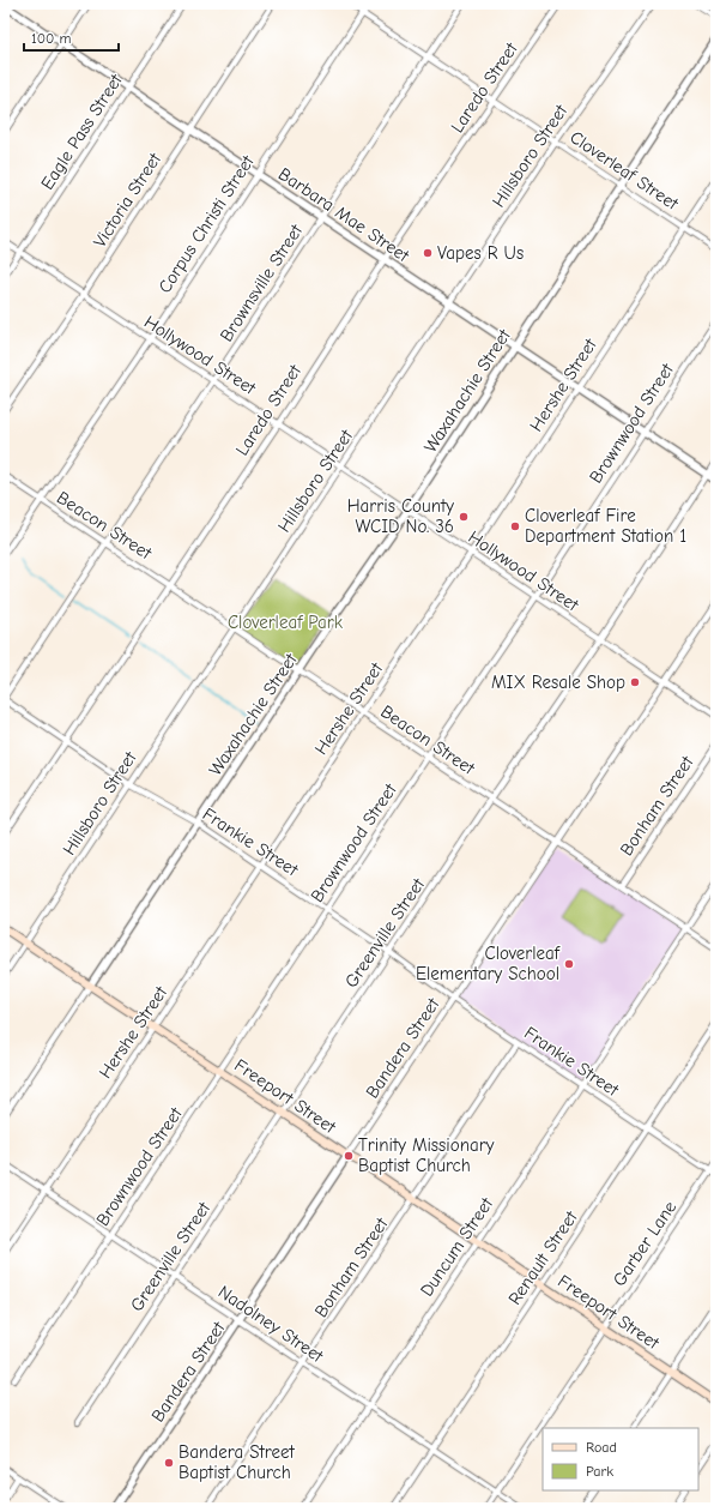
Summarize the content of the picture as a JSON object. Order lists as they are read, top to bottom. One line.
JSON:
{"streets":{"main road":["Freeport Street"],"street":["Laredo Street","Eagle Pass Street","Hillsboro Street","Cloverleaf Street","Victoria Street","Barbara Mae Street","Corpus Christi Street","Brownsville Street","Hollywood Street","Hershe Street","Waxahachie Street","Brownwood Street","Beacon Street","Bonham Street","Frankie Street","Greenville Street","Bandera Street","Garber Lane","Duncum Street","Renault Street","Nadolney Street"]},"crossings":[["Laredo Street","Cloverleaf Street"],["Laredo Street","Barbara Mae Street"],["Laredo Street","Hollywood Street"],["Laredo Street","Beacon Street"],["Laredo Street","Frankie Street"],["Eagle Pass Street","Barbara Mae Street"],["Eagle Pass Street","Hollywood Street"],["Hillsboro Street","Cloverleaf Street"],["Hillsboro Street","Barbara Mae Street"],["Hillsboro Street","Hollywood Street"],["Hillsboro Street","Beacon Street"],["Hillsboro Street","Frankie Street"],["Hillsboro Street","Freeport Street"],["Cloverleaf Street","Corpus Christi Street"],["Cloverleaf Street","Brownsville Street"],["Cloverleaf Street","Hershe Street"],["Cloverleaf Street","Waxahachie Street"],["Victoria Street","Barbara Mae Street"],["Victoria Street","Hollywood Street"],["Barbara Mae Street","Corpus Christi Street"],["Barbara Mae Street","Brownsville Street"],["Barbara Mae Street","Hershe Street"],["Barbara Mae Street","Waxahachie Street"],["Barbara Mae Street","Brownwood Street"],["Barbara Mae Street","Greenville Street"],["Corpus Christi Street","Hollywood Street"],["Corpus Christi Street","Beacon Street"],["Brownsville Street","Hollywood Street"],["Brownsville Street","Beacon Street"],["Brownsville Street","Frankie Street"],["Hollywood Street","Hershe Street"],["Hollywood Street","Waxahachie Street"],["Hollywood Street","Brownwood Street"],["Hollywood Street","Greenville Street"],["Hollywood Street","Bandera Street"],["Hershe Street","Beacon Street"],["Hershe Street","Frankie Street"],["Hershe Street","Freeport Street"],["Hershe Street","Nadolney Street"],["Waxahachie Street","Beacon Street"],["Waxahachie Street","Frankie Street"],["Waxahachie Street","Freeport Street"],["Brownwood Street","Beacon Street"],["Brownwood Street","Frankie Street"],["Brownwood Street","Freeport Street"],["Brownwood Street","Nadolney Street"],["Beacon Street","Bonham Street"],["Beacon Street","Greenville Street"],["Beacon Street","Bandera Street"],["Beacon Street","Duncum Street"],["Bonham Street","Frankie Street"],["Bonham Street","Freeport Street"],["Bonham Street","Nadolney Street"],["Frankie Street","Greenville Street"],["Frankie Street","Bandera Street"],["Frankie Street","Garber Lane"],["Frankie Street","Duncum Street"],["Frankie Street","Renault Street"],["Greenville Street","Freeport Street"],["Greenville Street","Nadolney Street"],["Bandera Street","Freeport Street"],["Bandera Street","Nadolney Street"],["Freeport Street","Garber Lane"],["Freeport Street","Duncum Street"],["Freeport Street","Renault Street"],["Garber Lane","Nadolney Street"],["Duncum Street","Nadolney Street"],["Renault Street","Nadolney Street"]],"parks":["Cloverleaf Park"],"places":["Vapes R Us","Harris County WCID No. 36","Cloverleaf Fire Department Station 1","MIX Resale Shop","Cloverleaf Elementary School","Trinity Missionary Baptist Church","Bandera Street Baptist Church"],"legend":["Road","Park"],"scale_bar":"100 m"}
